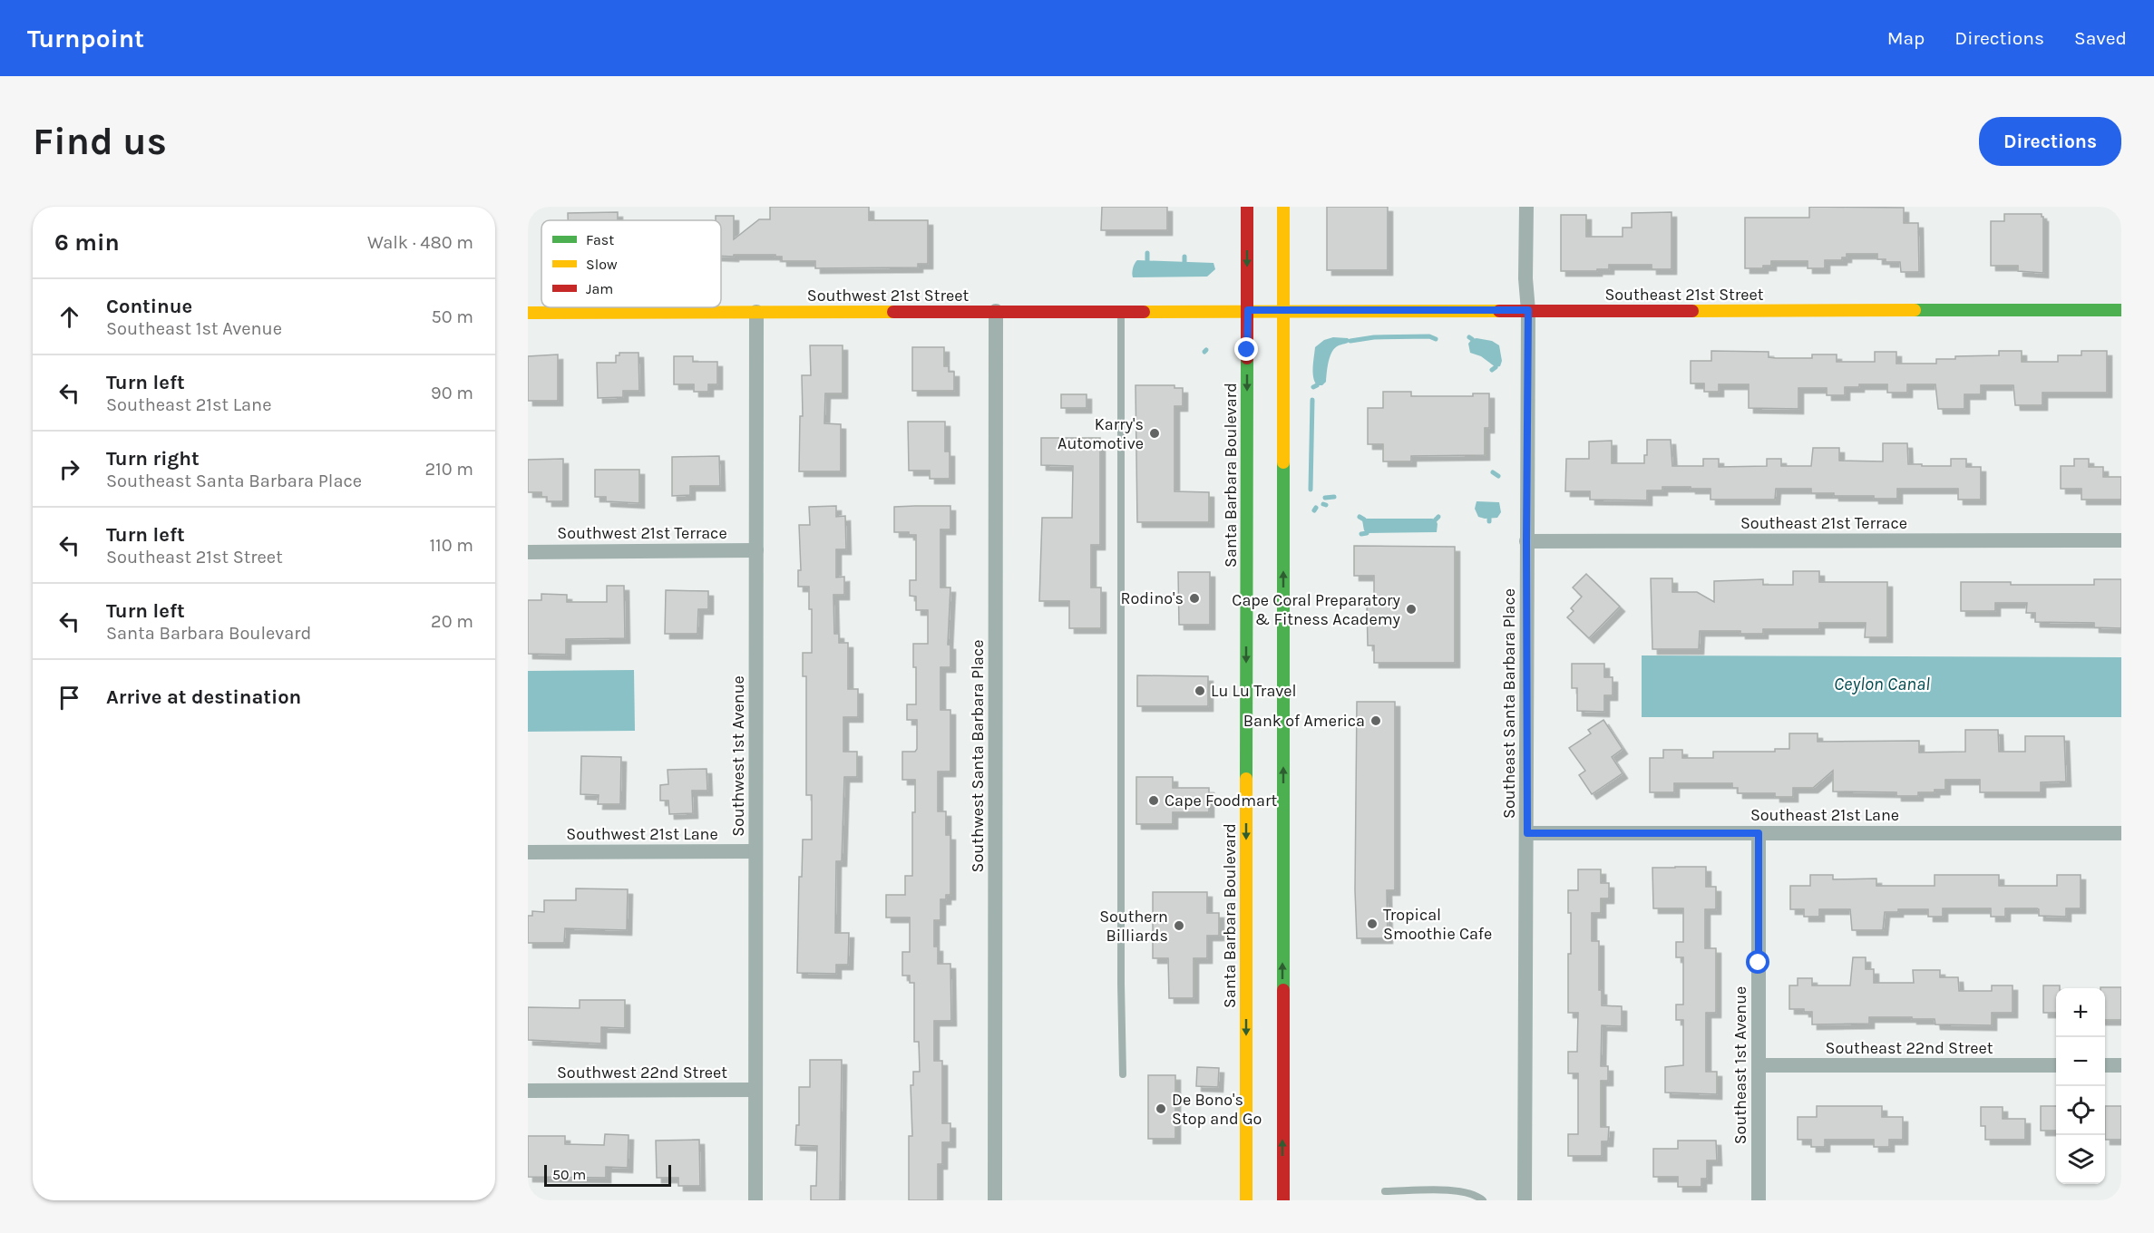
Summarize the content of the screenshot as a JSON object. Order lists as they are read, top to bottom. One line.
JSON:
{"streets":{"main road":["Southeast 21st Street","Southwest 21st Street","Santa Barbara Boulevard"],"street":["Southeast 21st Terrace","Southwest 21st Terrace","Southeast Santa Barbara Place","Southwest 1st Avenue","Southwest Santa Barbara Place","Southeast 21st Lane","Southwest 21st Lane","Southeast 22nd Street","Southeast 1st Avenue","Southwest 22nd Street"]},"crossings":[["Southeast 21st Street","Southwest 21st Street"],["Southeast 21st Street","Santa Barbara Boulevard"],["Southeast 21st Street","Southeast Santa Barbara Place"],["Southwest 21st Street","Santa Barbara Boulevard"],["Southwest 21st Street","Southwest 1st Avenue"],["Southwest 21st Street","Southwest Santa Barbara Place"],["Southeast 21st Terrace","Southeast Santa Barbara Place"],["Southwest 21st Terrace","Southwest 1st Avenue"],["Southeast Santa Barbara Place","Southeast 21st Lane"],["Southwest 1st Avenue","Southwest 21st Lane"],["Southwest 1st Avenue","Southwest 22nd Street"],["Southeast 21st Lane","Southeast 1st Avenue"],["Southeast 22nd Street","Southeast 1st Avenue"]],"water":["Ceylon Canal"],"places":["Karry's Automotive","Rodino's","Cape Coral Preparatory & Fitness Academy","Lu Lu Travel","Bank of America","Cape Foodmart","Tropical Smoothie Cafe","Southern Billiards","De Bono's Stop and Go"],"legend":["Fast","Slow","Jam"],"scale_bar":"50 m","page":{"header":"Turnpoint","nav":["Map","Directions","Saved"],"buttons":"Directions","title":"Find us","heading":["6 min","Walk · 480 m"],"list":[["Continue","Southeast 1st Avenue","50 m"],["Turn left","Southeast 21st Lane","90 m"],["Turn right","Southeast Santa Barbara Place","210 m"],["Turn left","Southeast 21st Street","110 m"],["Turn left","Santa Barbara Boulevard","20 m"],"Arrive at destination"],"map_buttons":["+","−"],"scale":"50 m"}}
